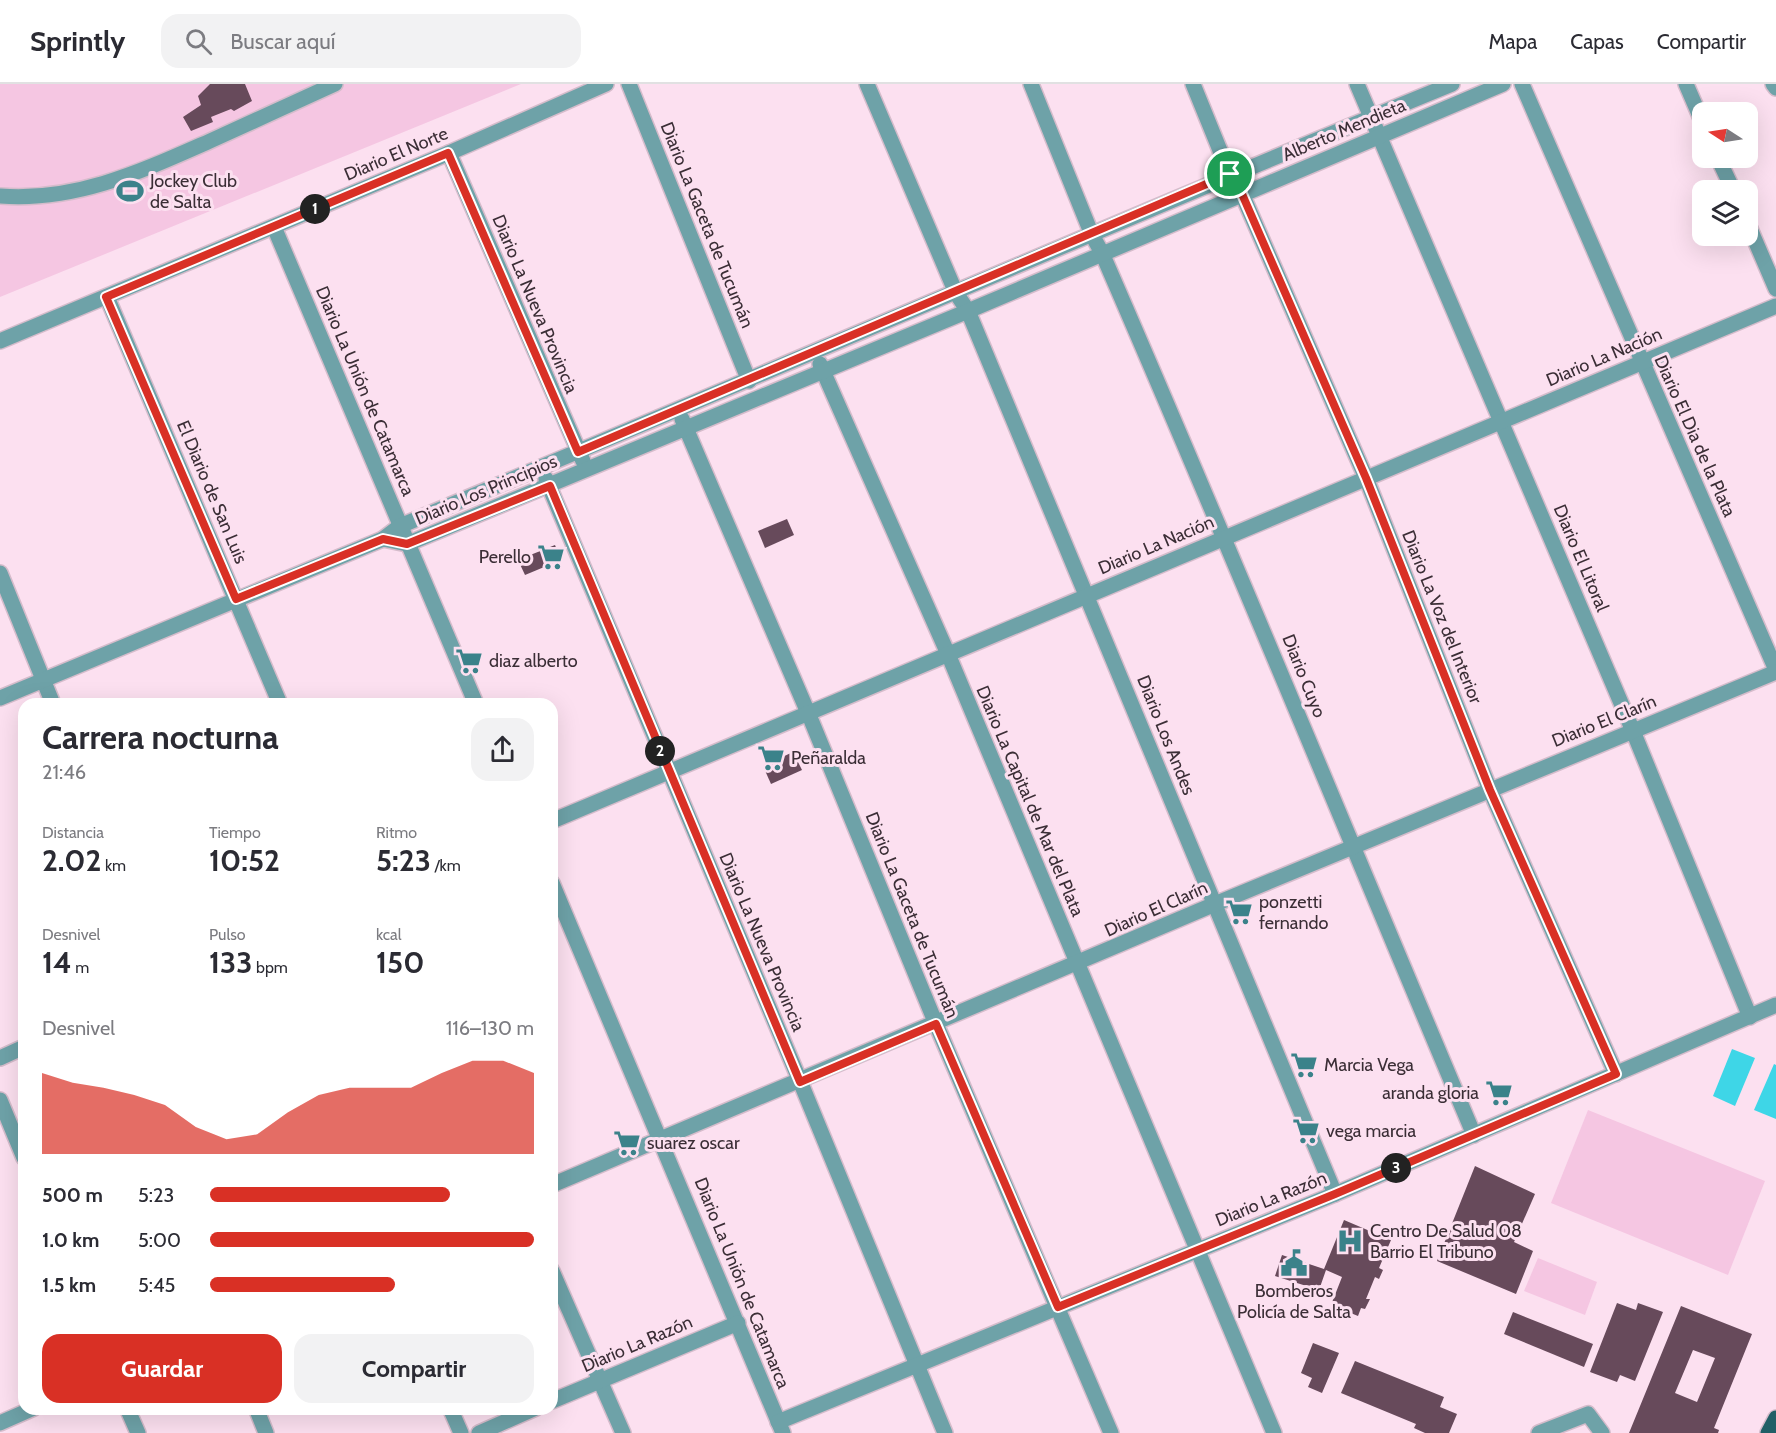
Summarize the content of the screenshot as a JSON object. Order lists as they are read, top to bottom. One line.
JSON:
{"streets":{"street":["Alberto Mendieta","Diario El Norte","Diario La Gaceta de Tucumán","Diario La Nueva Provincia","Diario La Nación","Diario La Unión de Catamarca","Diario El Dia de la Plata","Diario Los Principios","El Diario de San Luis","Diario El Litoral","Diario La Voz del Interior","Diario Cuyo","Diario El Clarín","Diario Los Andes","Diario La Capital de Mar del Plata","Diario La Razón"]},"crossings":[["Alberto Mendieta","Diario Los Principios"],["Alberto Mendieta","Diario El Litoral"],["Alberto Mendieta","Diario La Voz del Interior"],["Alberto Mendieta","Diario Cuyo"],["Alberto Mendieta","Diario Los Andes"],["Diario El Norte","Diario La Nueva Provincia"],["Diario El Norte","Diario La Unión de Catamarca"],["Diario El Norte","El Diario de San Luis"],["Diario La Gaceta de Tucumán","Diario La Nación"],["Diario La Gaceta de Tucumán","Diario Los Principios"],["Diario La Gaceta de Tucumán","Diario El Clarín"],["Diario La Gaceta de Tucumán","Diario La Razón"],["Diario La Nueva Provincia","Diario La Nación"],["Diario La Nueva Provincia","Diario Los Principios"],["Diario La Nueva Provincia","Diario El Clarín"],["Diario La Nueva Provincia","Diario La Razón"],["Diario La Nación","Diario El Dia de la Plata"],["Diario La Nación","Diario El Litoral"],["Diario La Nación","Diario La Voz del Interior"],["Diario La Nación","Diario Cuyo"],["Diario La Nación","Diario Los Andes"],["Diario La Nación","Diario La Capital de Mar del Plata"],["Diario La Unión de Catamarca","Diario Los Principios"],["Diario La Unión de Catamarca","Diario El Clarín"],["Diario La Unión de Catamarca","Diario La Razón"],["Diario El Dia de la Plata","Diario El Clarín"],["Diario Los Principios","El Diario de San Luis"],["Diario Los Principios","Diario Los Andes"],["Diario Los Principios","Diario La Capital de Mar del Plata"],["Diario El Litoral","Diario El Clarín"],["Diario El Litoral","Diario La Razón"],["Diario La Voz del Interior","Diario El Clarín"],["Diario La Voz del Interior","Diario La Razón"],["Diario Cuyo","Diario El Clarín"],["Diario Cuyo","Diario La Razón"],["Diario El Clarín","Diario Los Andes"],["Diario El Clarín","Diario La Capital de Mar del Plata"],["Diario Los Andes","Diario La Razón"],["Diario La Capital de Mar del Plata","Diario La Razón"]],"places":{"sports":["Jockey Club de Salta"],"supermarket":["Perello","diaz alberto","Peñaralda","ponzetti fernando","Marcia Vega","aranda gloria","vega marcia","suarez oscar"],"hospital":["Centro De Salud 08 Barrio El Tribuno"],"public building":["Bomberos Policía de Salta"]},"north":"left","page":{"header":"Sprintly","search":"Buscar aquí","nav":["Mapa","Capas","Compartir"],"pins":["1","2","3"],"heading":["Carrera nocturna","21:46"],"stats":[["Distancia","2.02 km"],["Tiempo","10:52"],["Ritmo","5:23 /km"],["Desnivel","14 m"],["Pulso","133 bpm"],["kcal","150"]],"chart":["Desnivel","116–130 m"],"list":[{"name":"500 m","note":"5:23"},{"name":"1.0 km","note":"5:00"},{"name":"1.5 km","note":"5:45"}],"buttons":["Guardar","Compartir"]}}
